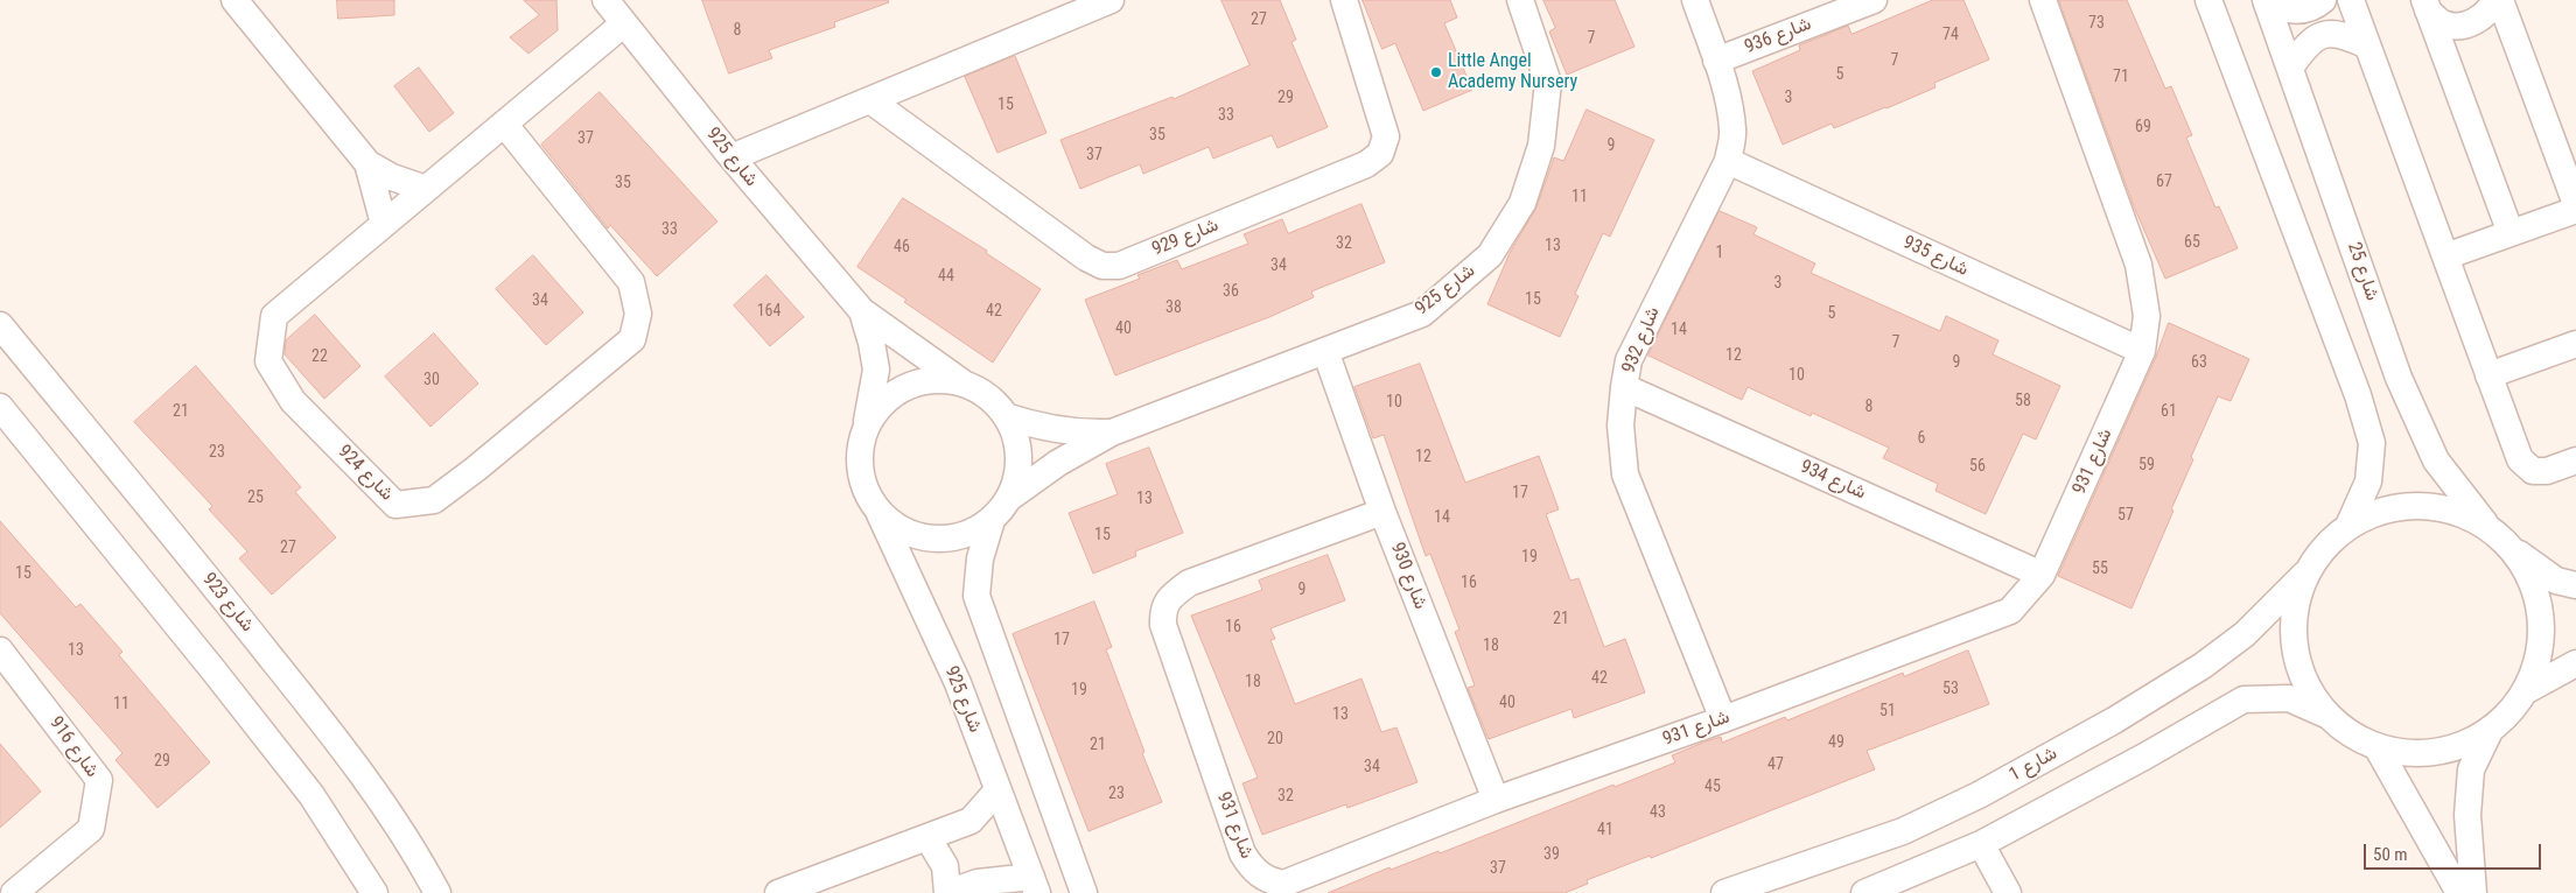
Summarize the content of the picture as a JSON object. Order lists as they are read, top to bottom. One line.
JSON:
{"streets":{"street":["شارع 936","شارع 925","شارع 929","شارع 935","شارع 25","شارع 932","شارع 931","شارع 924","شارع 934","شارع 930","شارع 923","شارع 916","شارع 1"]},"crossings":[["شارع 936","شارع 932"],["شارع 925","شارع 924"],["شارع 925","شارع 930"],["شارع 935","شارع 932"],["شارع 935","شارع 931"],["شارع 932","شارع 931"],["شارع 932","شارع 934"],["شارع 931","شارع 934"],["شارع 931","شارع 930"]],"places":["Little Angel Academy Nursery"],"house_numbers":["27","73","8","74","7","7","5","71","29","3","15","33","69","35","37","9","37","67","35","11","33","65","32","13","46","1","34","44","3","36","15","34","38","164","42","5","40","14","7","12","22","9","63","10","30","58","10","8","21","61","6","23","12","59","56","17","25","13","57","14","15","27","19","55","15","16","9","21","16","17","18","13","42","18","53","19","40","11","51","13","20","49","21","29","47","34","45","23","32","43","41","39","37"],"scale_bar":"50 m"}
